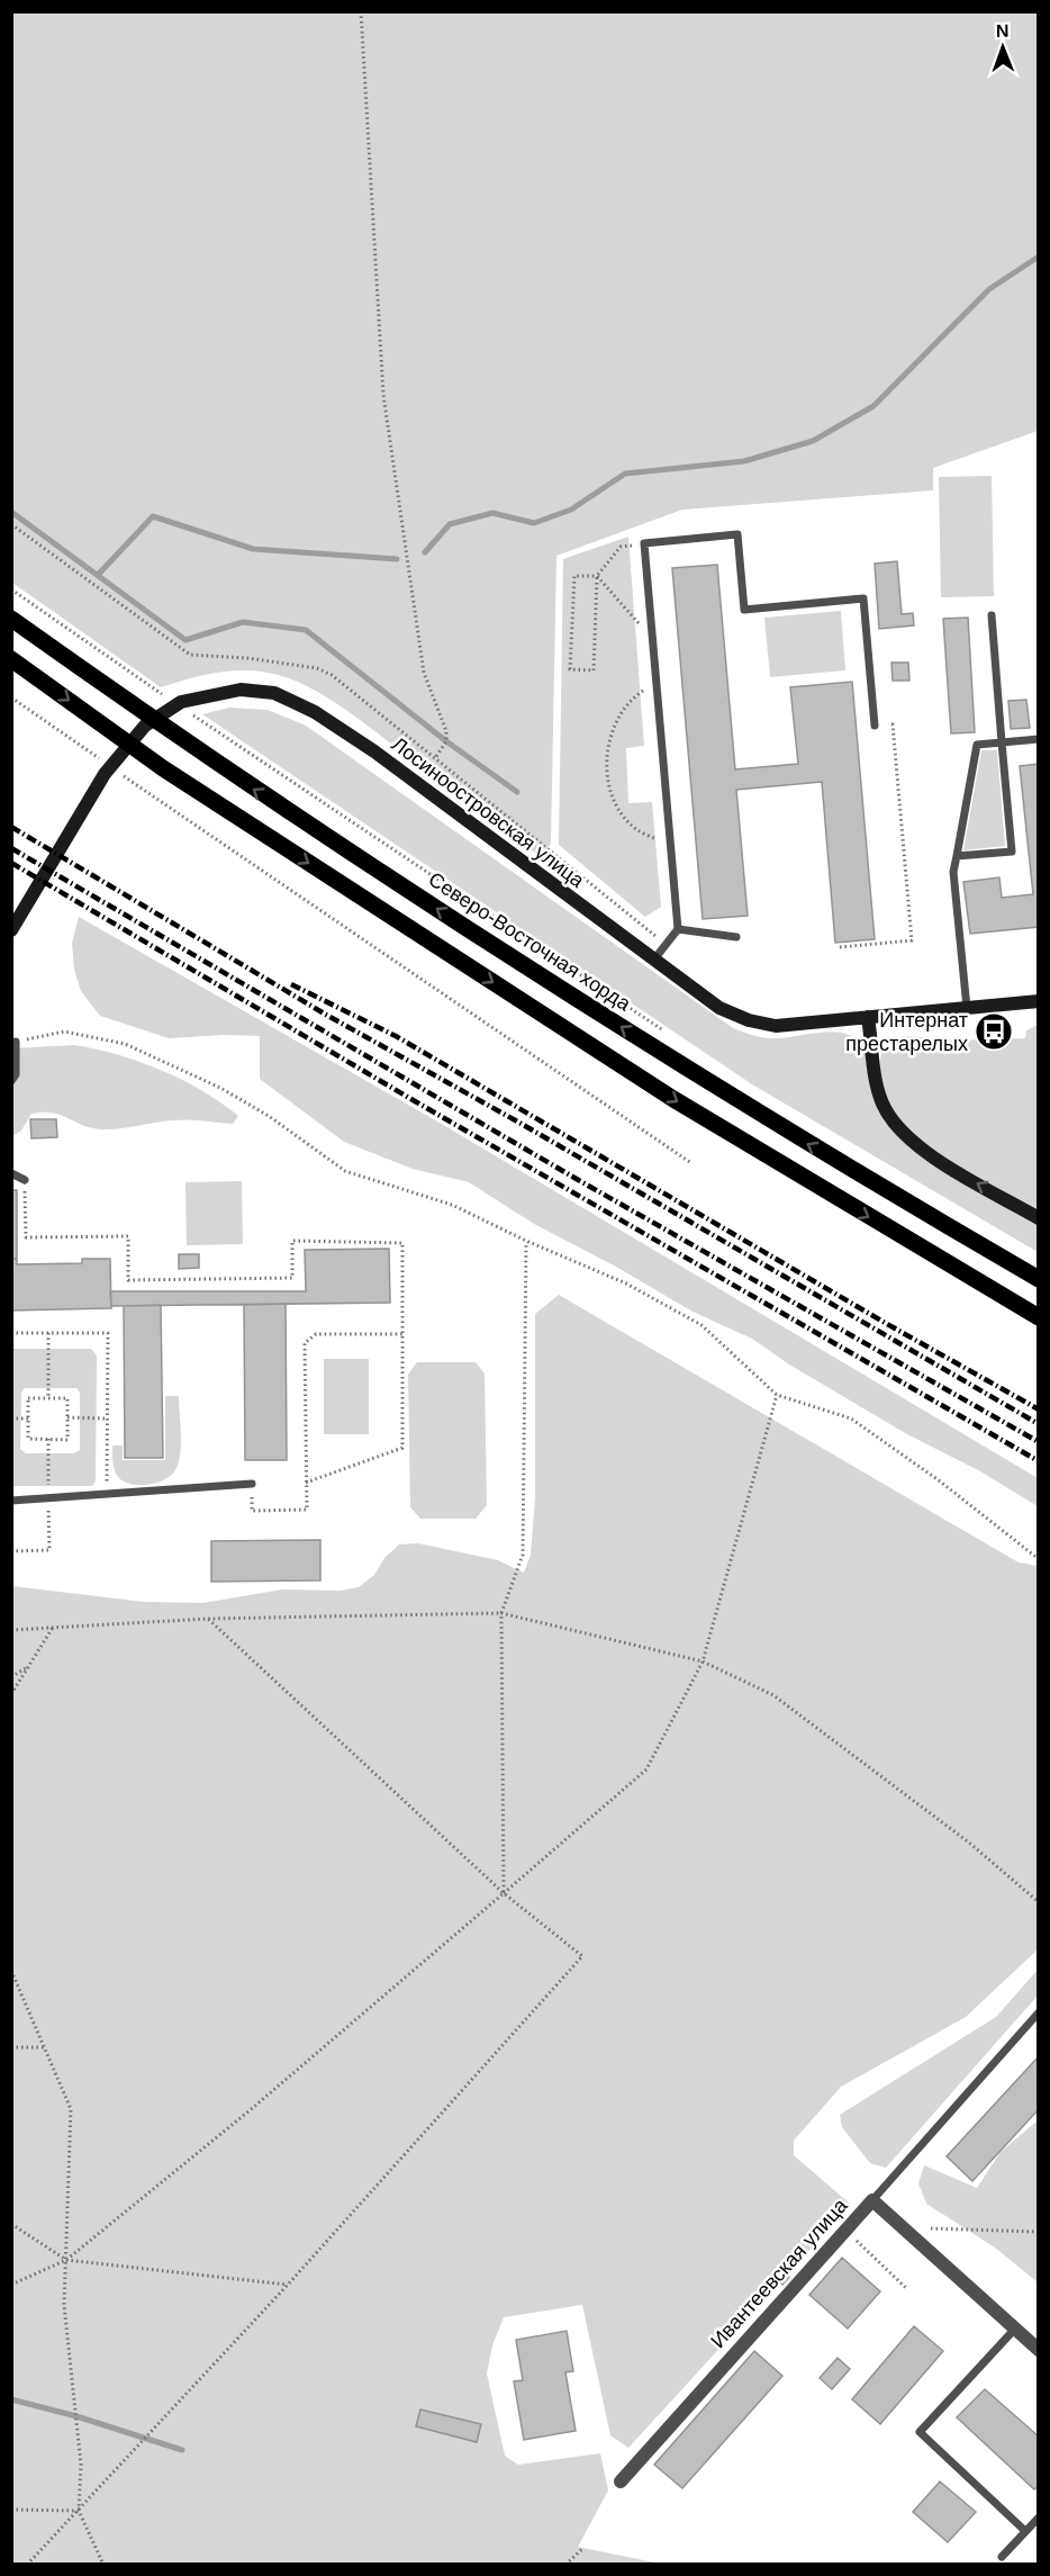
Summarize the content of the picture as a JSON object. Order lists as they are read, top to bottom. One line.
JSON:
{"streets":{"main road":["Северо-Восточная хорда"],"street":["Лосиноостровская улица","Ивантеевская улица"]},"places":{"bus stop":["Интернат престарелых"]},"north":"top"}
